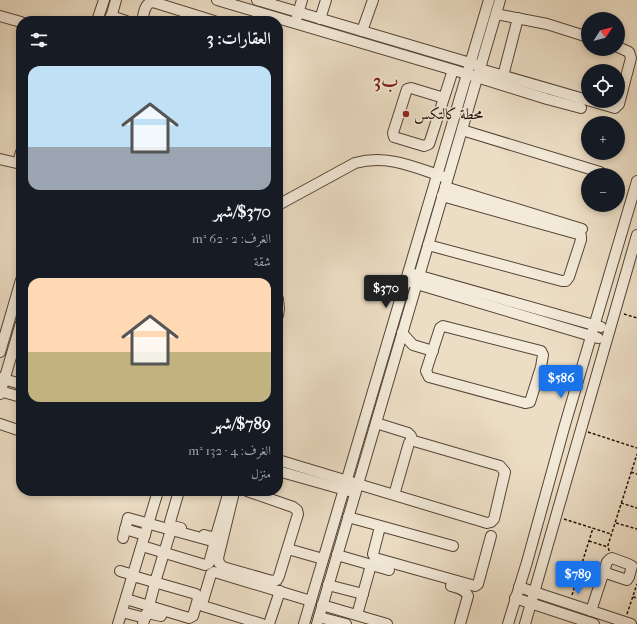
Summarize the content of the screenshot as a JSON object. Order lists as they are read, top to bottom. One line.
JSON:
{"districts":["ب3"],"places":["محطة كالتكس"],"north":"top right","page":{"map_buttons":["+","−"],"heading":"العقارات: 3","list":[{"name":"$370/شهر","note":"الغرف: 2 · 62 m² · شقة"},{"name":"$789/شهر","note":"الغرف: 4 · 132 m² · منزل"}],"price":["$370","$586","$789"]}}
